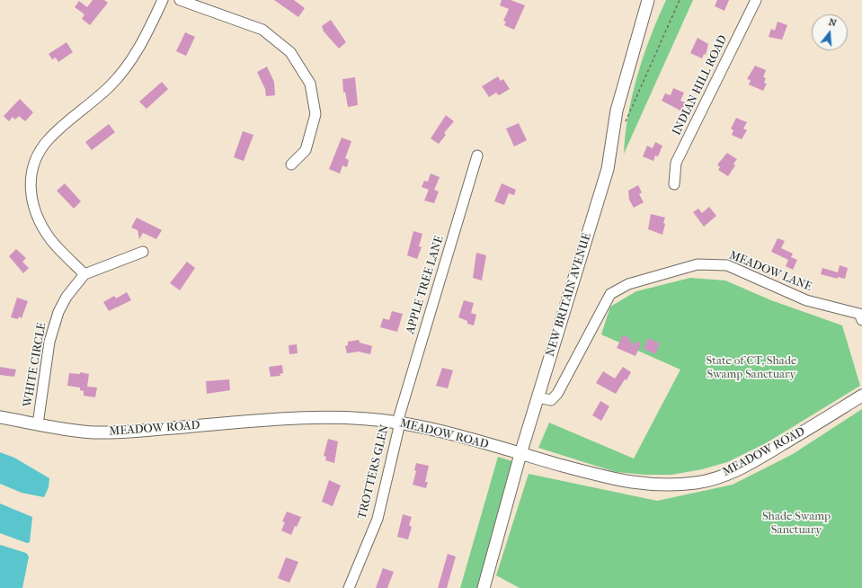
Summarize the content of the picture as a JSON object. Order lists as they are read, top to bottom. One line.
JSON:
{"streets":{"street":["INDIAN HILL ROAD","MEADOW LANE","APPLE TREE LANE","NEW BRITAIN AVENUE","WHITE CIRCLE","MEADOW ROAD","TROTTERS GLEN"]},"crossings":[["MEADOW LANE","NEW BRITAIN AVENUE"],["APPLE TREE LANE","MEADOW ROAD"],["APPLE TREE LANE","TROTTERS GLEN"],["NEW BRITAIN AVENUE","MEADOW ROAD"],["WHITE CIRCLE","MEADOW ROAD"],["MEADOW ROAD","TROTTERS GLEN"]],"parks":["State of CT, Shade Swamp Sanctuary","Shade Swamp Sanctuary"],"north":"top"}
